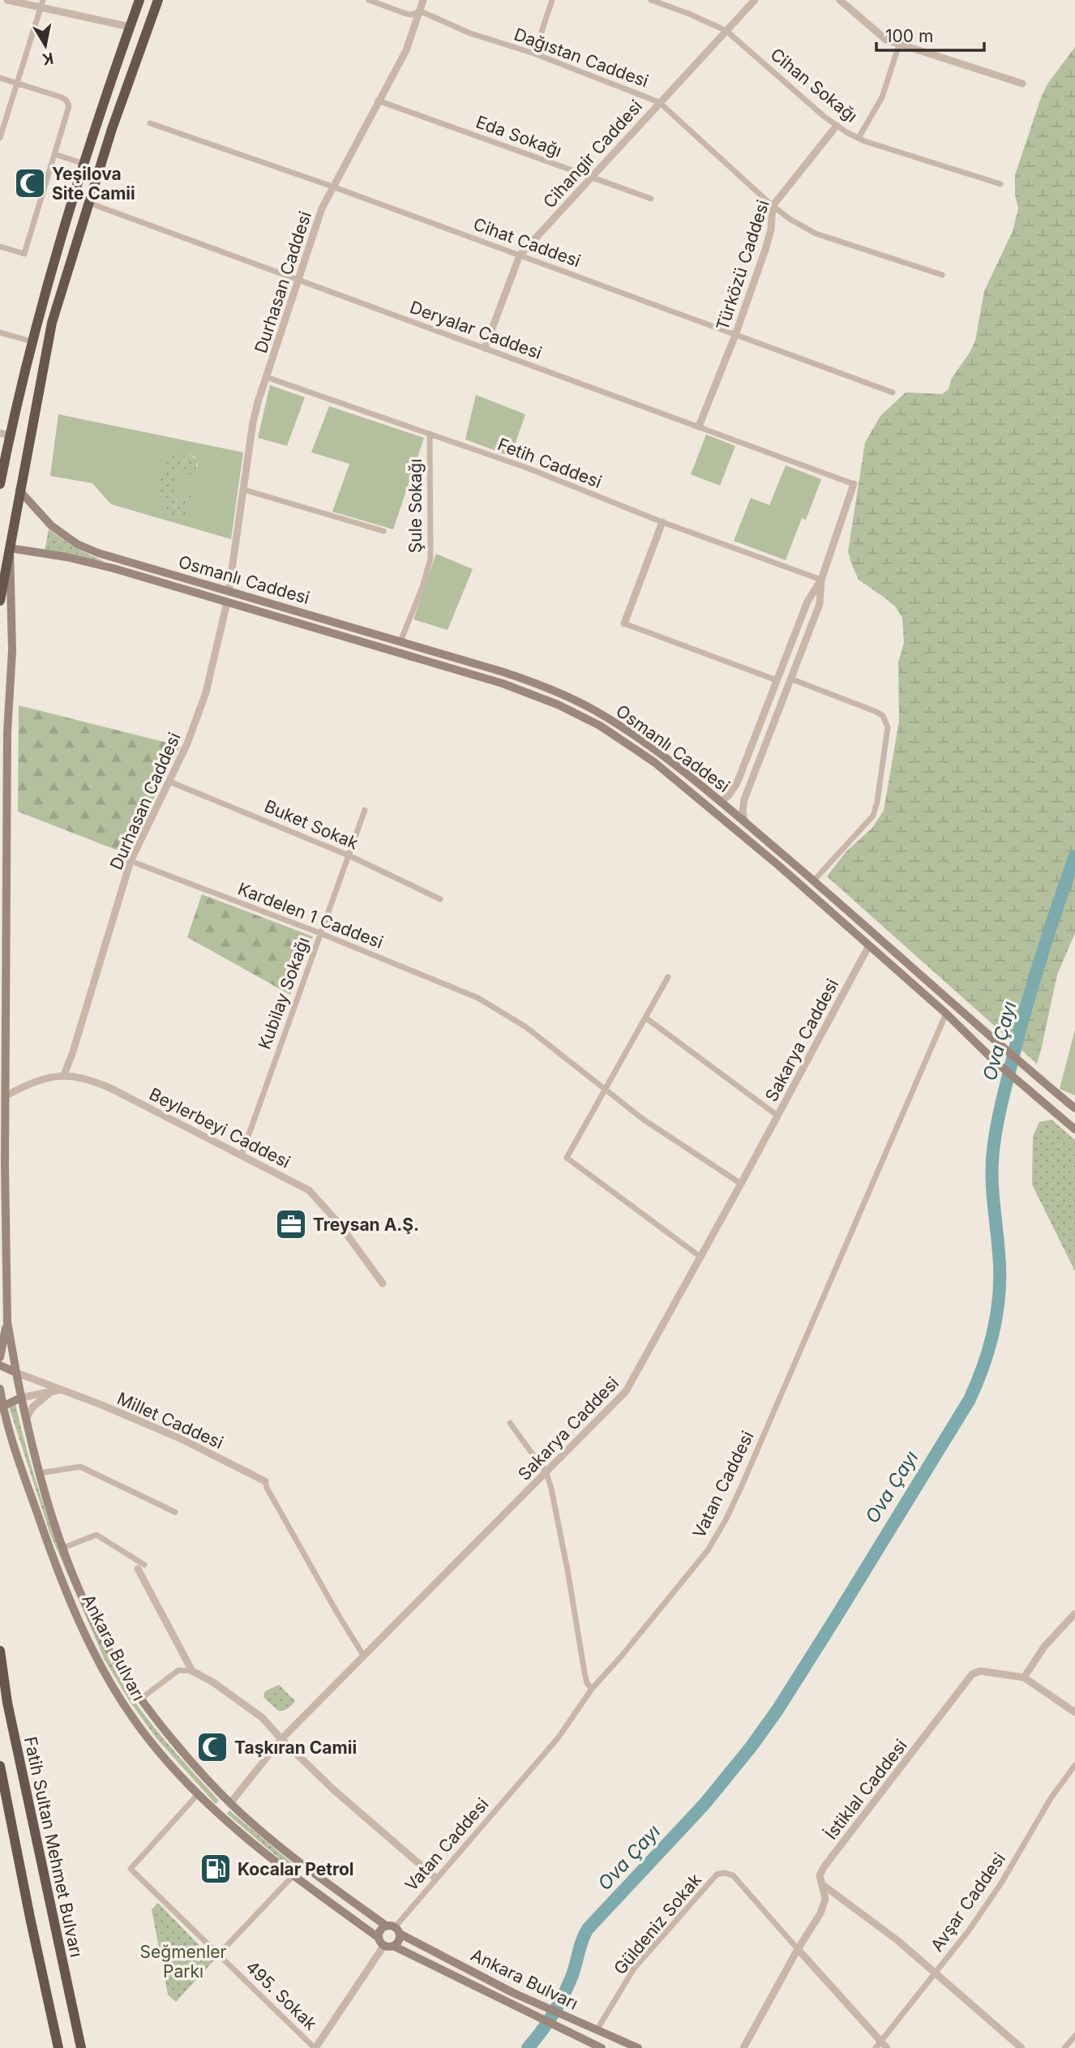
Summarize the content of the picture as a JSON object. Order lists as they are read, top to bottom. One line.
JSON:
{"streets":{"highway":["Fatih Sultan Mehmet Bulvarı"],"main road":["Osmanlı Caddesi","Ankara Bulvarı"],"street":["Dağıstan Caddesi","Cihan Sokağı","Eda Sokağı","Cihangir Caddesi","Cihat Caddesi","Türközü Caddesi","Durhasan Caddesi","Deryalar Caddesi","Fetih Caddesi","Şule Sokağı","Buket Sokak","Kardelen 1 Caddesi","Kubilay Sokağı","Sakarya Caddesi","Beylerbeyi Caddesi","Millet Caddesi","Vatan Caddesi","İstiklal Caddesi","Avşar Caddesi","Güldeniz Sokak","495. Sokak"]},"crossings":[["Dağıstan Caddesi","Cihangir Caddesi"],["Dağıstan Caddesi","Türközü Caddesi"],["Dağıstan Caddesi","Durhasan Caddesi"],["Cihan Sokağı","Cihangir Caddesi"],["Cihan Sokağı","Türközü Caddesi"],["Eda Sokağı","Cihangir Caddesi"],["Eda Sokağı","Durhasan Caddesi"],["Cihangir Caddesi","Cihat Caddesi"],["Cihangir Caddesi","Deryalar Caddesi"],["Cihat Caddesi","Türközü Caddesi"],["Cihat Caddesi","Durhasan Caddesi"],["Türközü Caddesi","Deryalar Caddesi"],["Durhasan Caddesi","Deryalar Caddesi"],["Durhasan Caddesi","Fetih Caddesi"],["Durhasan Caddesi","Osmanlı Caddesi"],["Durhasan Caddesi","Buket Sokak"],["Durhasan Caddesi","Kardelen 1 Caddesi"],["Durhasan Caddesi","Beylerbeyi Caddesi"],["Fetih Caddesi","Şule Sokağı"],["Şule Sokağı","Osmanlı Caddesi"],["Osmanlı Caddesi","Sakarya Caddesi"],["Osmanlı Caddesi","Vatan Caddesi"],["Osmanlı Caddesi","Ankara Bulvarı"],["Buket Sokak","Kubilay Sokağı"],["Kardelen 1 Caddesi","Kubilay Sokağı"],["Kardelen 1 Caddesi","Sakarya Caddesi"],["Kubilay Sokağı","Beylerbeyi Caddesi"],["Sakarya Caddesi","Ankara Bulvarı"],["Beylerbeyi Caddesi","Ankara Bulvarı"],["Millet Caddesi","Ankara Bulvarı"],["Vatan Caddesi","Ankara Bulvarı"],["Ankara Bulvarı","Güldeniz Sokak"],["Ankara Bulvarı","495. Sokak"],["İstiklal Caddesi","Güldeniz Sokak"]],"water":["Ova Çayı"],"parks":["Seğmenler Parkı"],"places":{"mosque":["Yeşilova Site Camii","Taşkıran Camii"],"office":["Treysan A.Ş."],"fuel station":["Kocalar Petrol"]},"scale_bar":"100 m","north":"bottom"}
